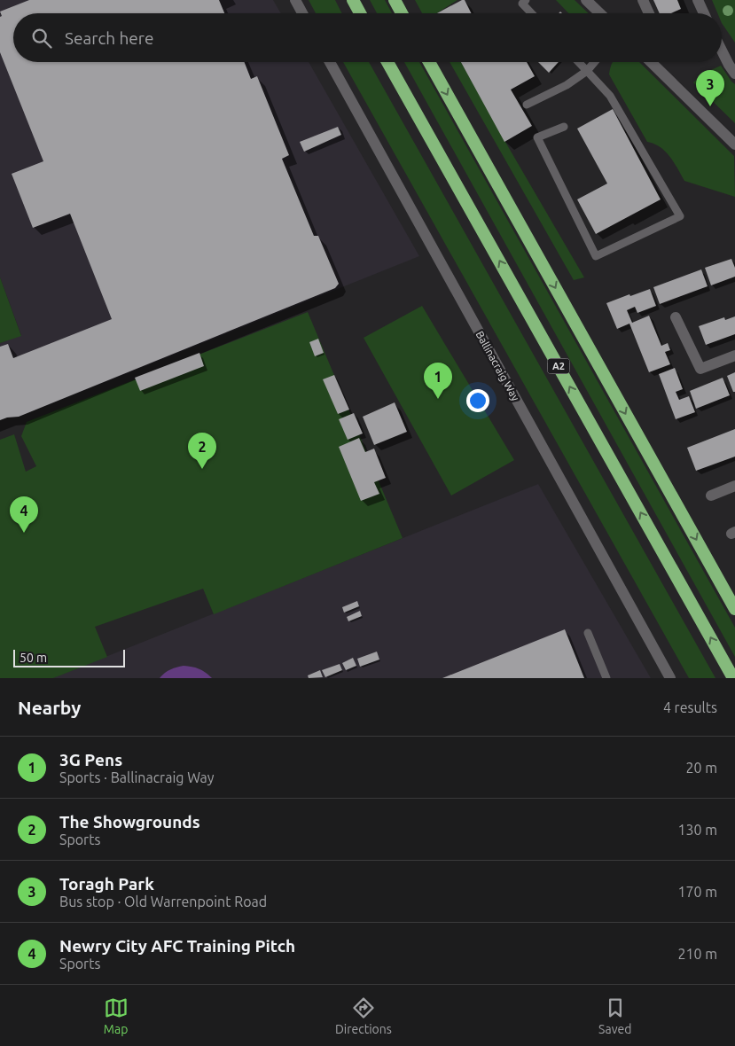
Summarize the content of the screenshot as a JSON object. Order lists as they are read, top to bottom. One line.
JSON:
{"streets":{"highway":["A2"],"street":["Ballinacraig Way"]},"scale_bar":"50 m","page":{"search":"Search here","pins":["3","1","2","4"],"scale":"50 m","heading":["Nearby","4 results"],"list":[{"mark":"1","name":"3G Pens","note":"Sports · Ballinacraig Way","value":"20 m"},{"mark":"2","name":"The Showgrounds","note":"Sports","value":"130 m"},{"mark":"3","name":"Toragh Park","note":"Bus stop · Old Warrenpoint Road","value":"170 m"},{"mark":"4","name":"Newry City AFC Training Pitch","note":"Sports","value":"210 m"}],"nav":["Map","Directions","Saved"]}}
